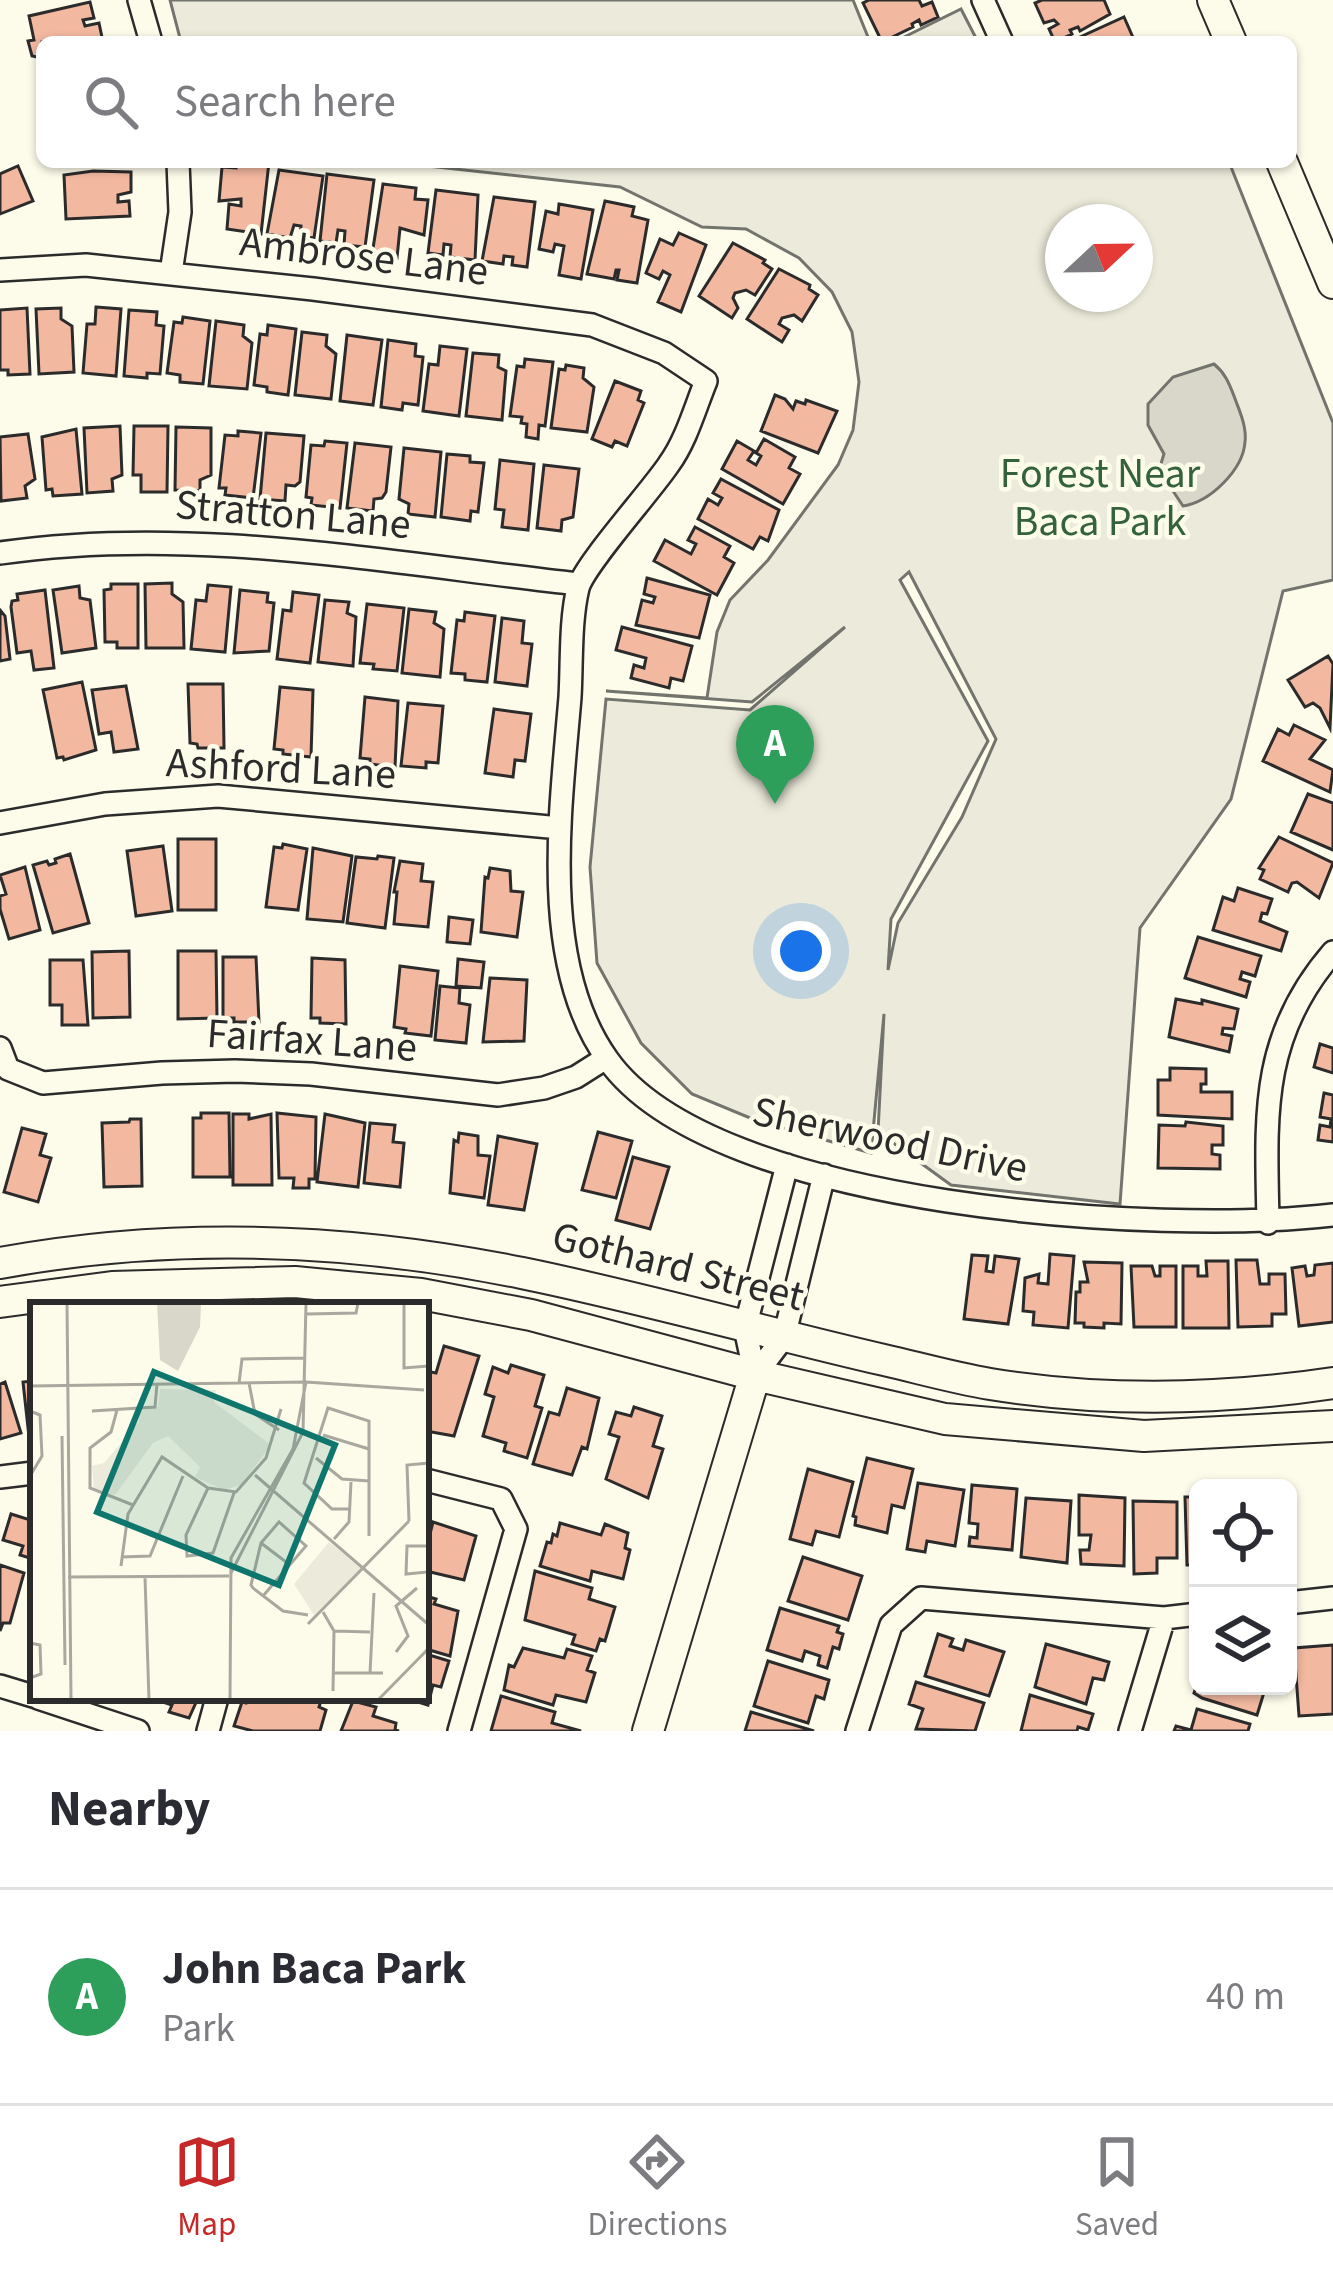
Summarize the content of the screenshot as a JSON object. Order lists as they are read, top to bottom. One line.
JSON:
{"streets":{"street":["Ambrose Lane","Stratton Lane","Ashford Lane","Fairfax Lane","Sherwood Drive","Gothard Street"]},"crossings":[["Ambrose Lane","Stratton Lane"],["Ambrose Lane","Sherwood Drive"],["Stratton Lane","Sherwood Drive"],["Ashford Lane","Sherwood Drive"],["Fairfax Lane","Sherwood Drive"]],"parks":["Forest Near Baca Park"],"north":"right","page":{"search":"Search here","pins":"A","heading":"Nearby","list":[{"mark":"A","name":"John Baca Park","note":"Park","value":"40 m"}],"nav":["Map","Directions","Saved"]}}
